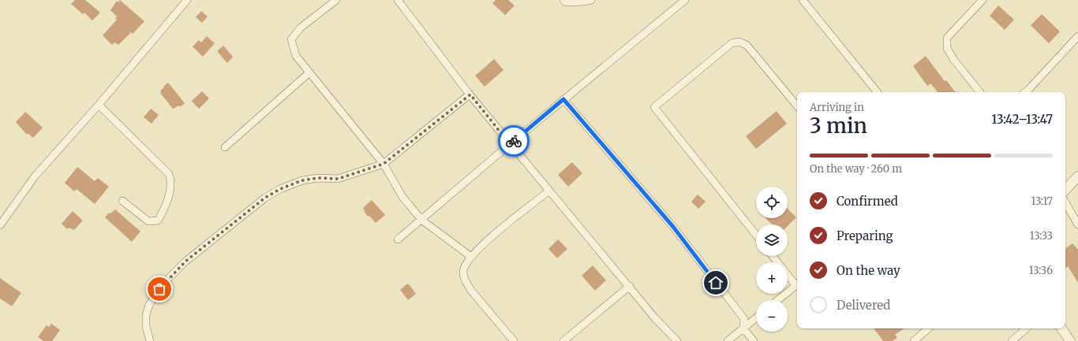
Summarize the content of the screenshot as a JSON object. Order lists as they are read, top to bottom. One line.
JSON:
{"page":{"heading":["3 min","Arriving in","13:42–13:47"],"bar":"On the way · 260 m","list":[["Confirmed","13:17"],["Preparing","13:33"],["On the way","13:36"],"Delivered"],"map_buttons":["+","−"]}}
